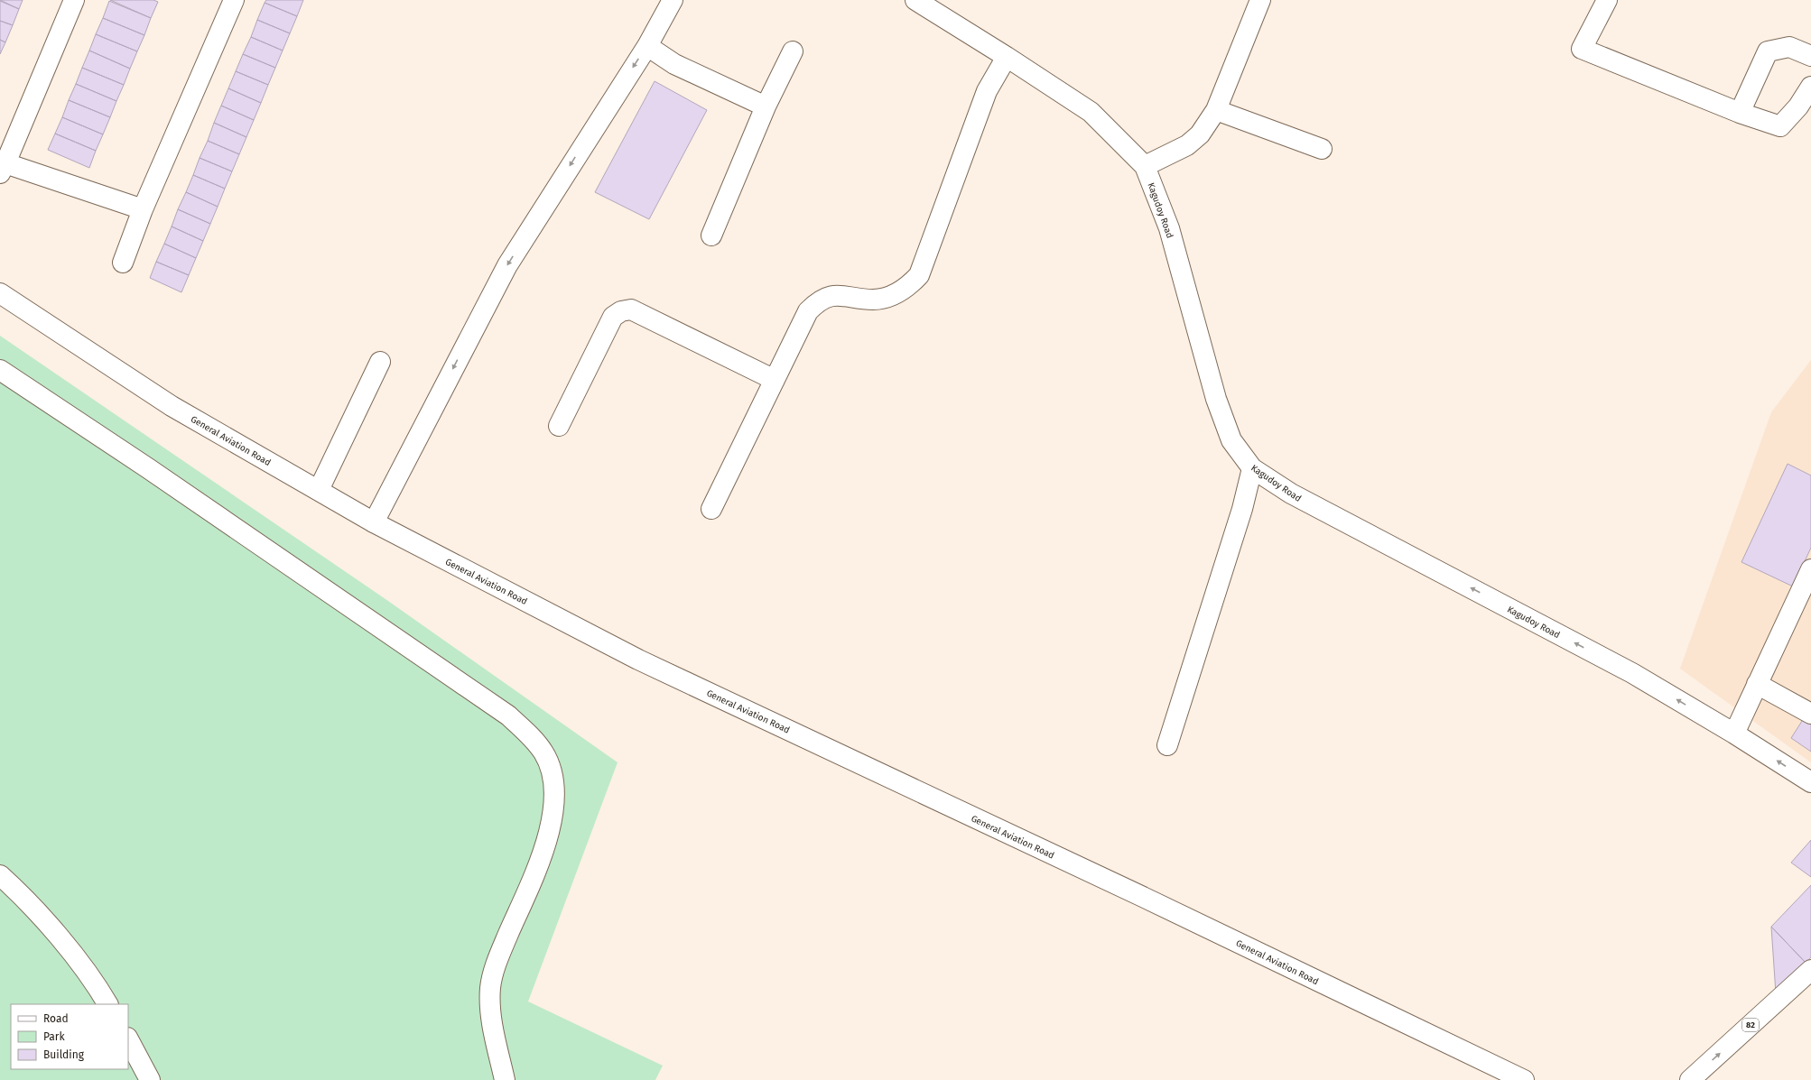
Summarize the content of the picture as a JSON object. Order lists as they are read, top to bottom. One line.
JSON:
{"streets":{"street":["Kagudoy Road","General Aviation Road","82"]},"one_way":["Kagudoy Road"],"legend":["Road","Park","Building"]}
